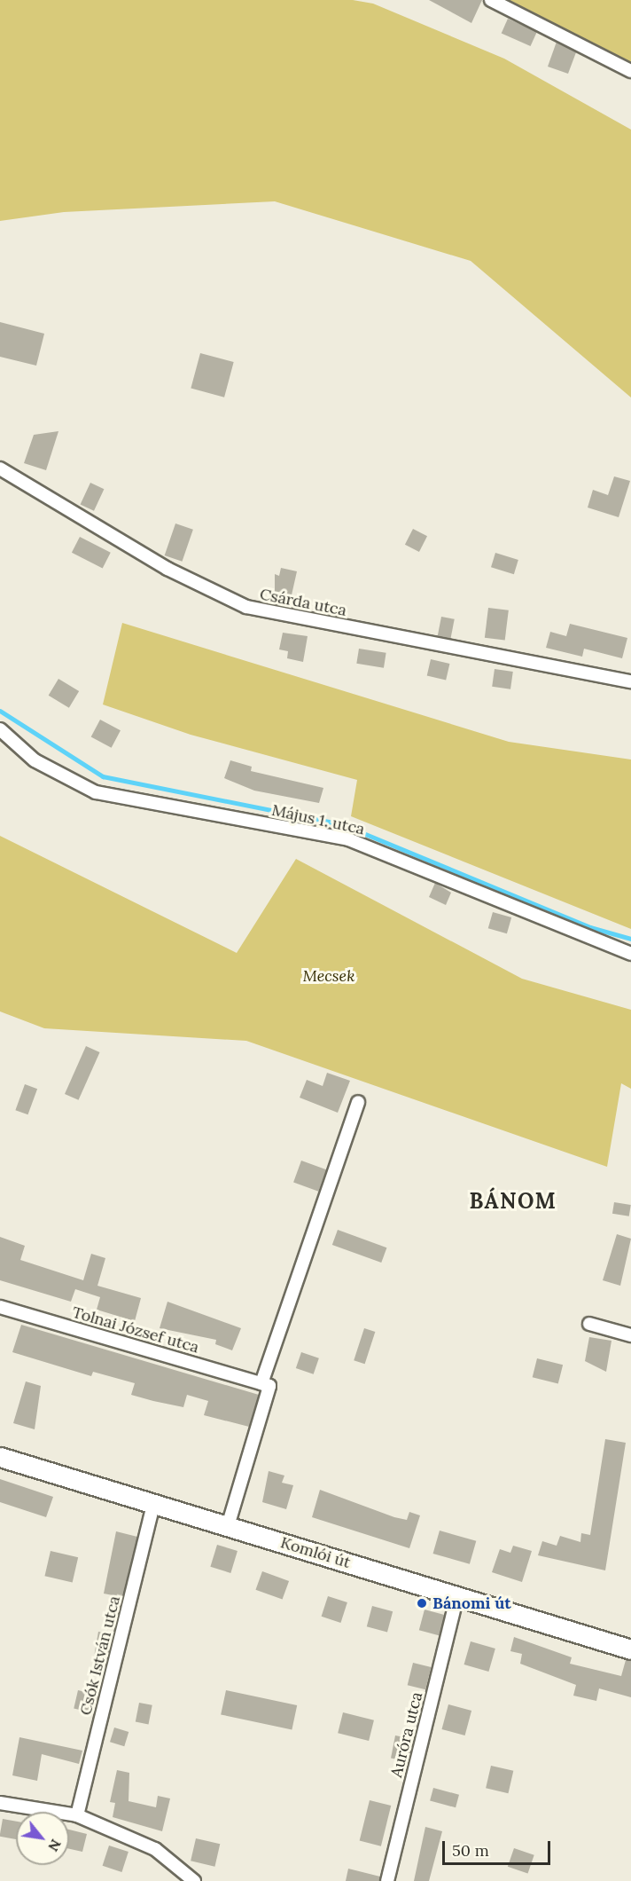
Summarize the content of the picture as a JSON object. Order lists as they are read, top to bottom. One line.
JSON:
{"streets":{"main road":["Komlói út"],"street":["Csárda utca","Május 1. utca","Tolnai József utca","Csók István utca","Auróra utca"]},"crossings":[["Komlói út","Csók István utca"],["Komlói út","Auróra utca"]],"districts":["BÁNOM"],"parks":["Mecsek"],"places":["Bánomi út"],"scale_bar":"50 m","north":"bottom right"}
